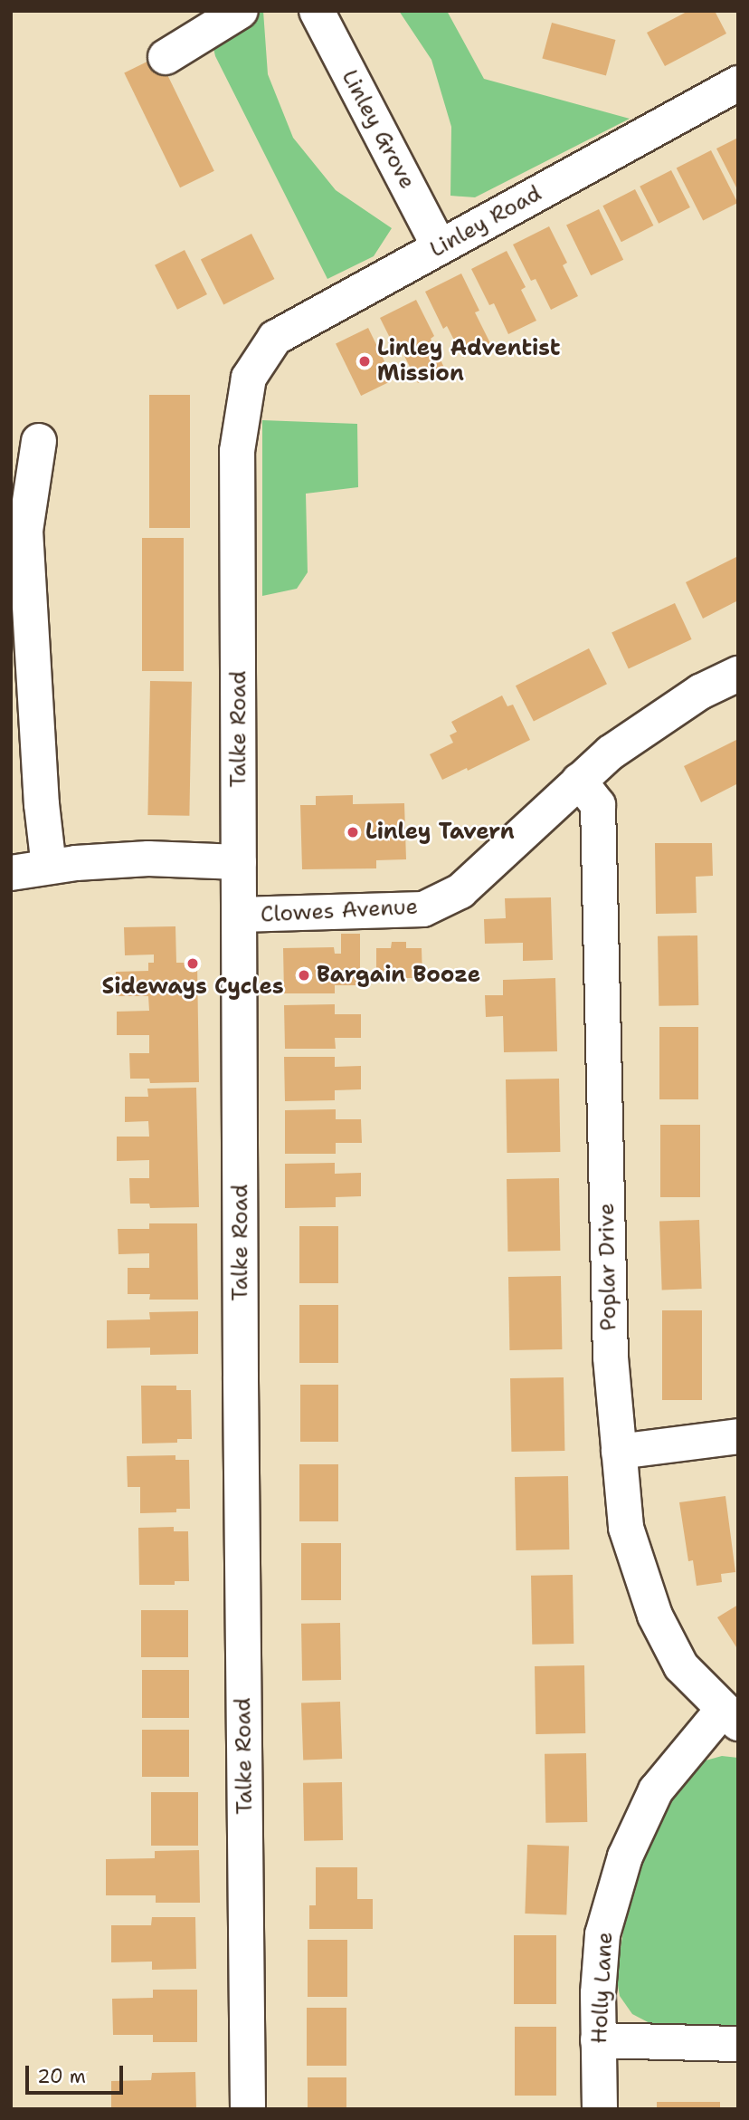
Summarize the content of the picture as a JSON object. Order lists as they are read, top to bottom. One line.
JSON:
{"streets":{"street":["Linley Grove","Linley Road","Talke Road","Clowes Avenue","Poplar Drive","Holly Lane"]},"crossings":[["Linley Grove","Linley Road"],["Linley Road","Talke Road"],["Talke Road","Clowes Avenue"],["Clowes Avenue","Poplar Drive"],["Poplar Drive","Holly Lane"]],"places":["Linley Adventist Mission","Linley Tavern","Sideways Cycles","Bargain Booze"],"scale_bar":"20 m"}
